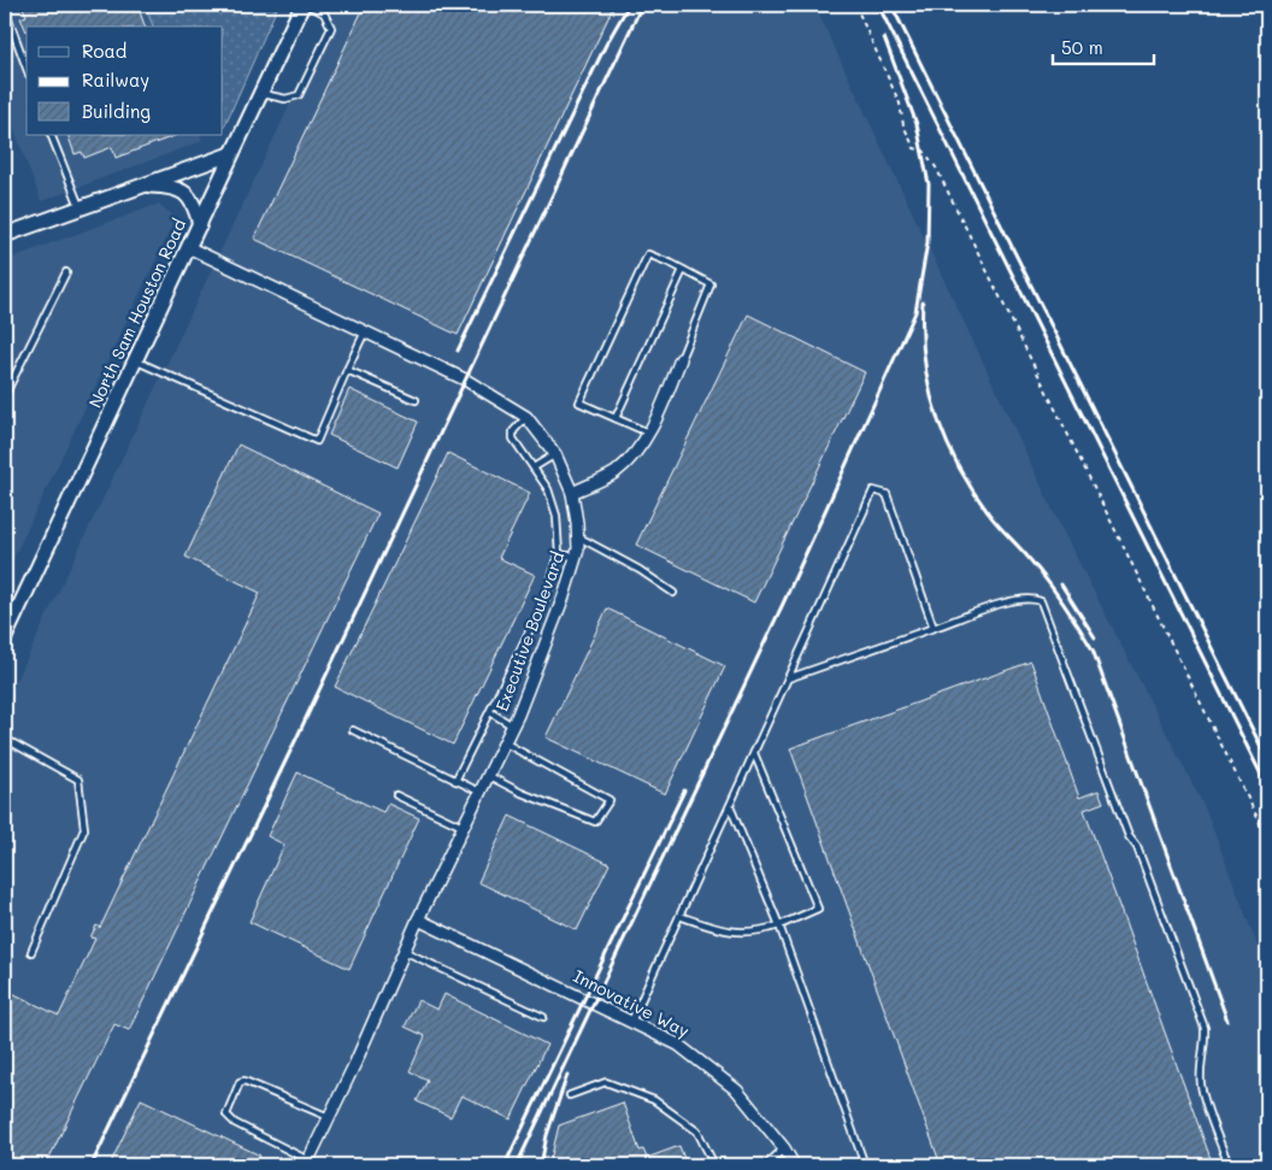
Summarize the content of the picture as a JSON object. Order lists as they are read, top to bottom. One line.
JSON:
{"streets":{"street":["North Sam Houston Road","Executive Boulevard","Innovative Way"]},"crossings":[["North Sam Houston Road","Executive Boulevard"],["Executive Boulevard","Innovative Way"]],"legend":["Road","Railway","Building"],"scale_bar":"50 m"}
